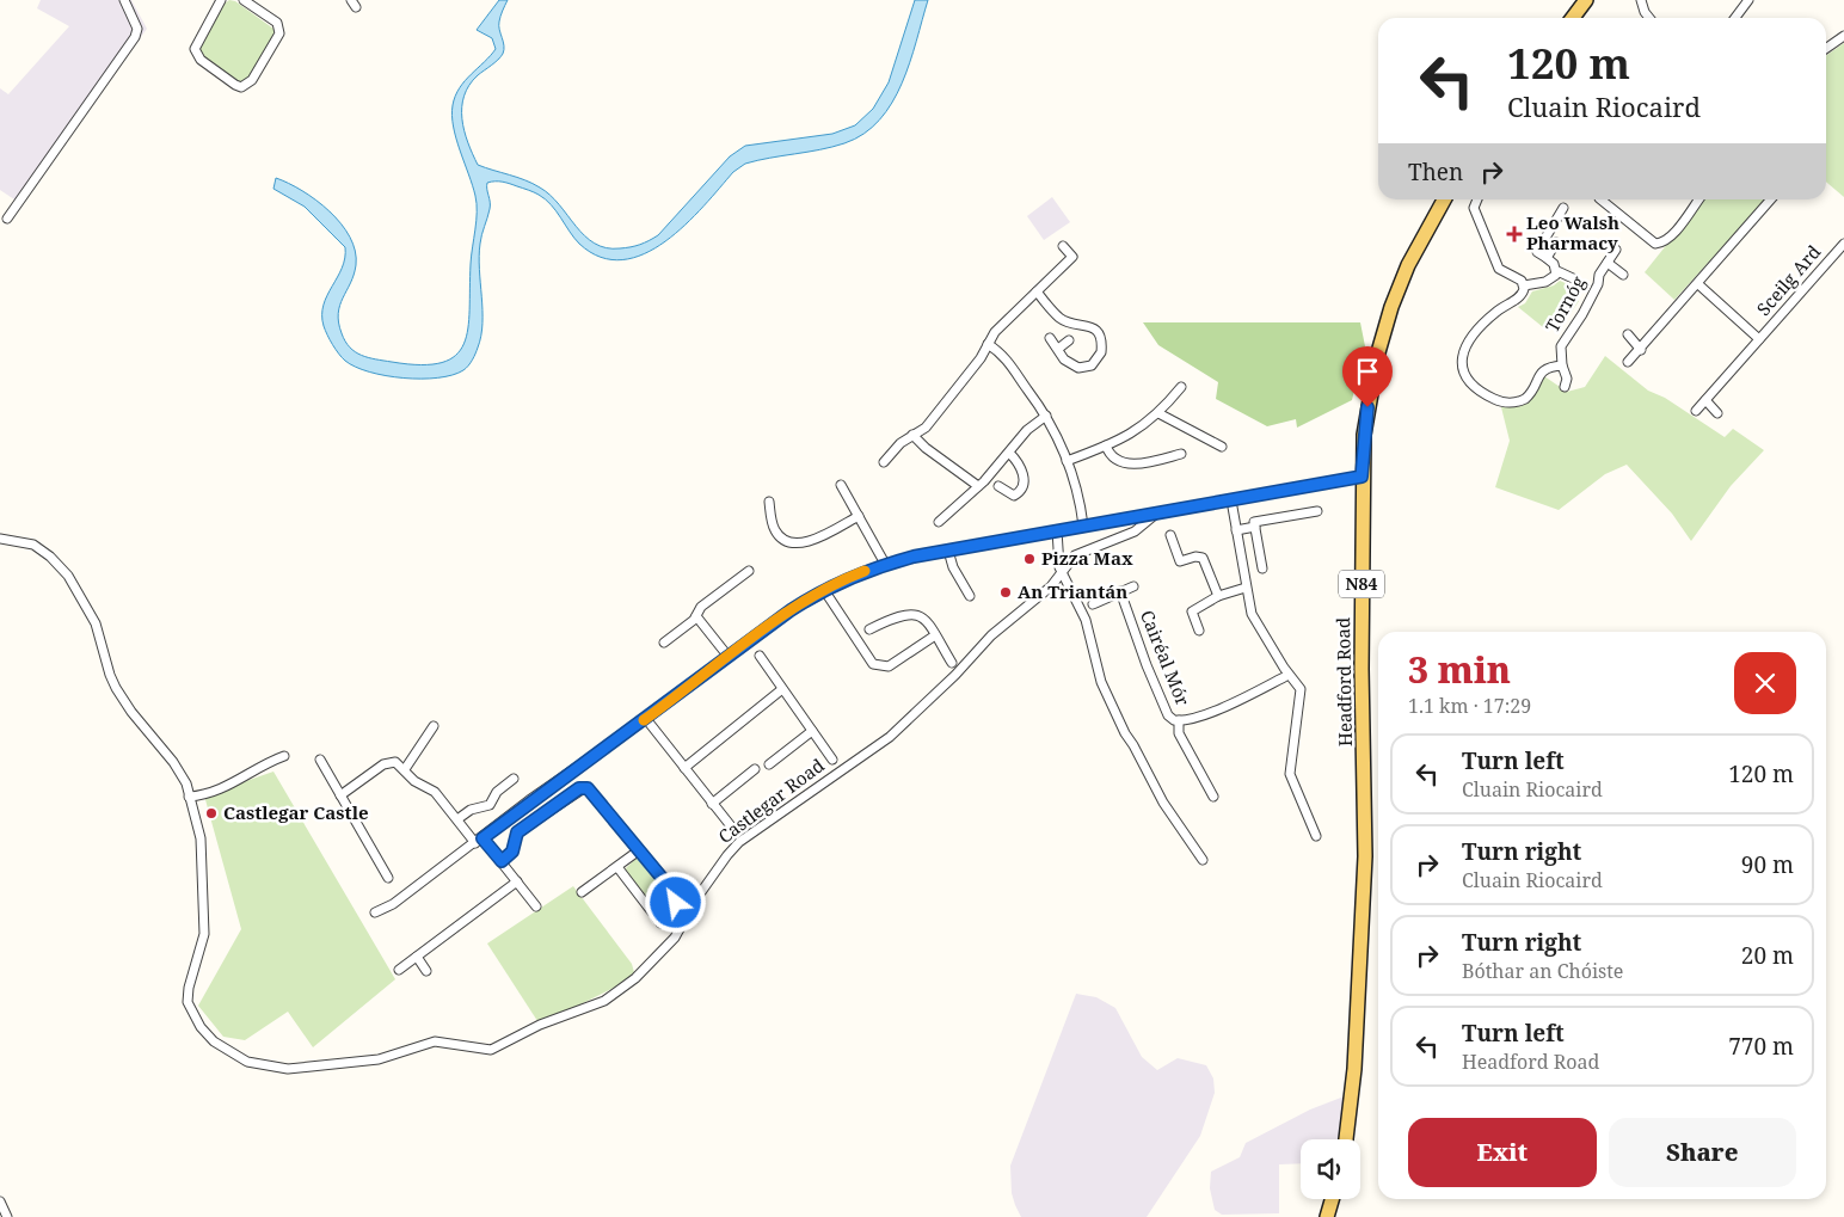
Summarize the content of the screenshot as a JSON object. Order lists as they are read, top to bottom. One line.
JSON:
{"streets":{"main road":["N84","Headford Road"],"street":["Sceilg Ard","Tornóg","Cairéal Mór","Castlegar Road"]},"places":{"health":["Leo Walsh Pharmacy"],"other":["Pizza Max","An Triantán","Castlegar Castle"]},"page":{"turn":["120 m","Cluain Riocaird"],"then":"Then","heading":["3 min","1.1 km · 17:29"],"list":[{"name":"Turn left","note":"Cluain Riocaird","value":"120 m"},{"name":"Turn right","note":"Cluain Riocaird","value":"90 m"},{"name":"Turn right","note":"Bóthar an Chóiste","value":"20 m"},{"name":"Turn left","note":"Headford Road","value":"770 m"}],"buttons":["Exit","Share"]}}
